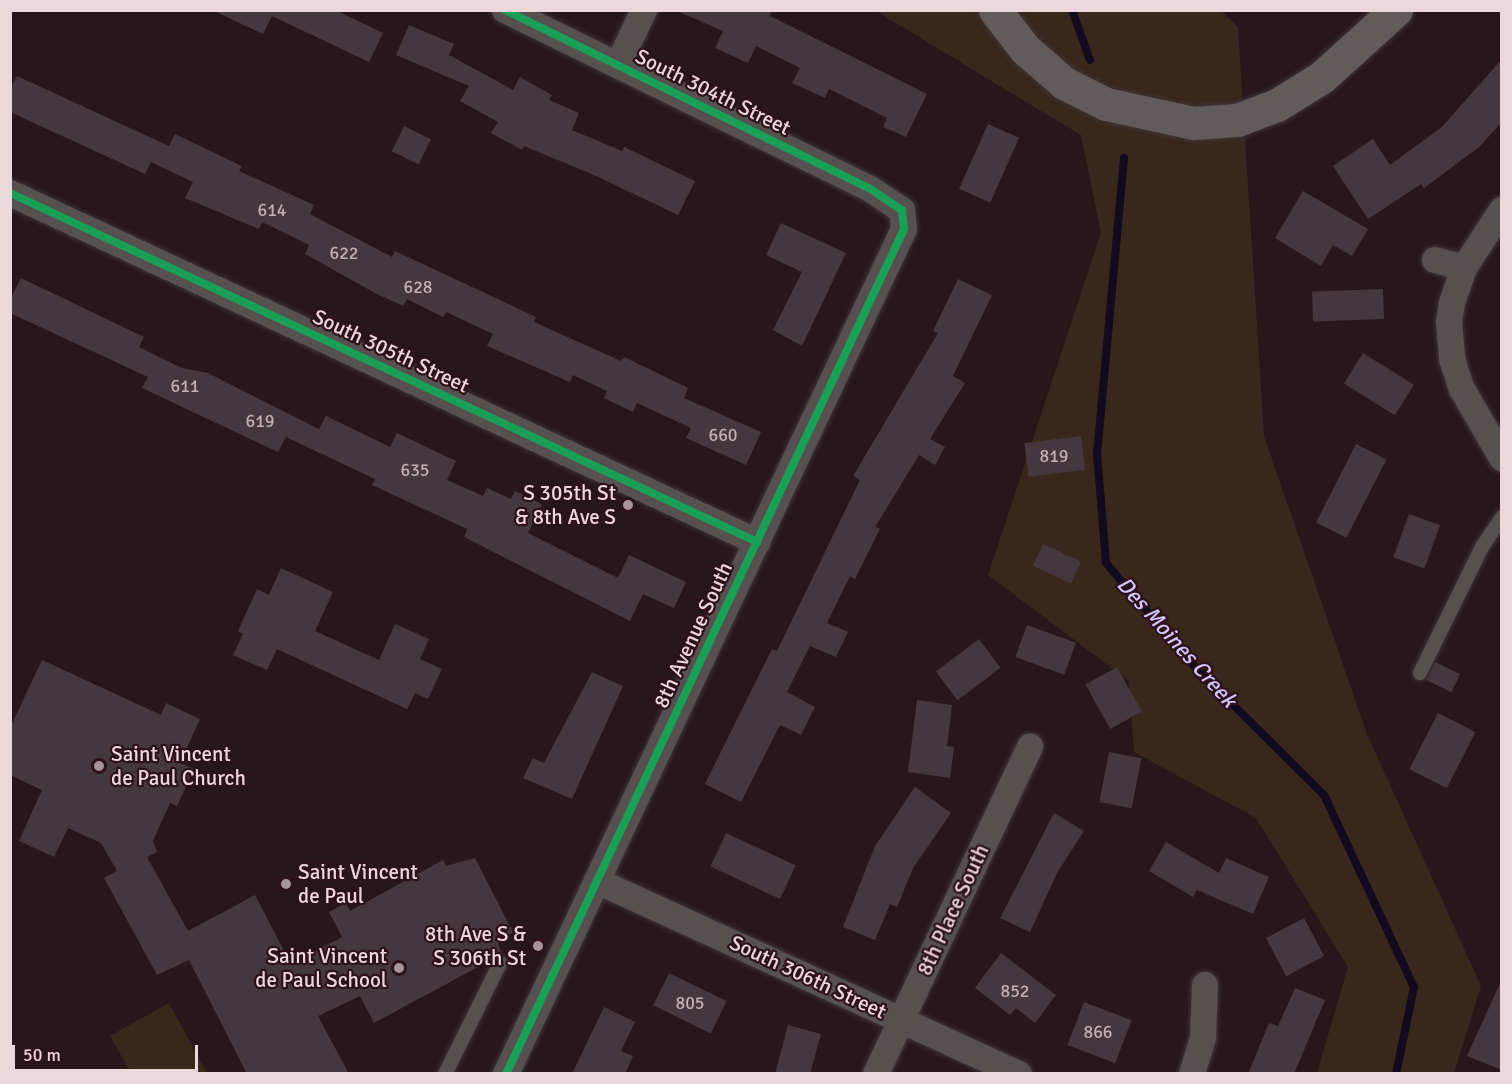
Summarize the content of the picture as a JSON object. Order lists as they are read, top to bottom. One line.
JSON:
{"streets":{"street":["South 304th Street","South 305th Street","8th Avenue South","8th Place South","South 306th Street"]},"crossings":[["South 304th Street","8th Avenue South"],["South 305th Street","8th Avenue South"],["8th Avenue South","South 306th Street"],["8th Place South","South 306th Street"]],"water":["Des Moines Creek"],"places":["S 305th St & 8th Ave S","Saint Vincent de Paul Church","Saint Vincent de Paul","8th Ave S & S 306th St","Saint Vincent de Paul School"],"house_numbers":["614","622","628","611","619","660","819","635","852","805","866"],"scale_bar":"50 m"}
